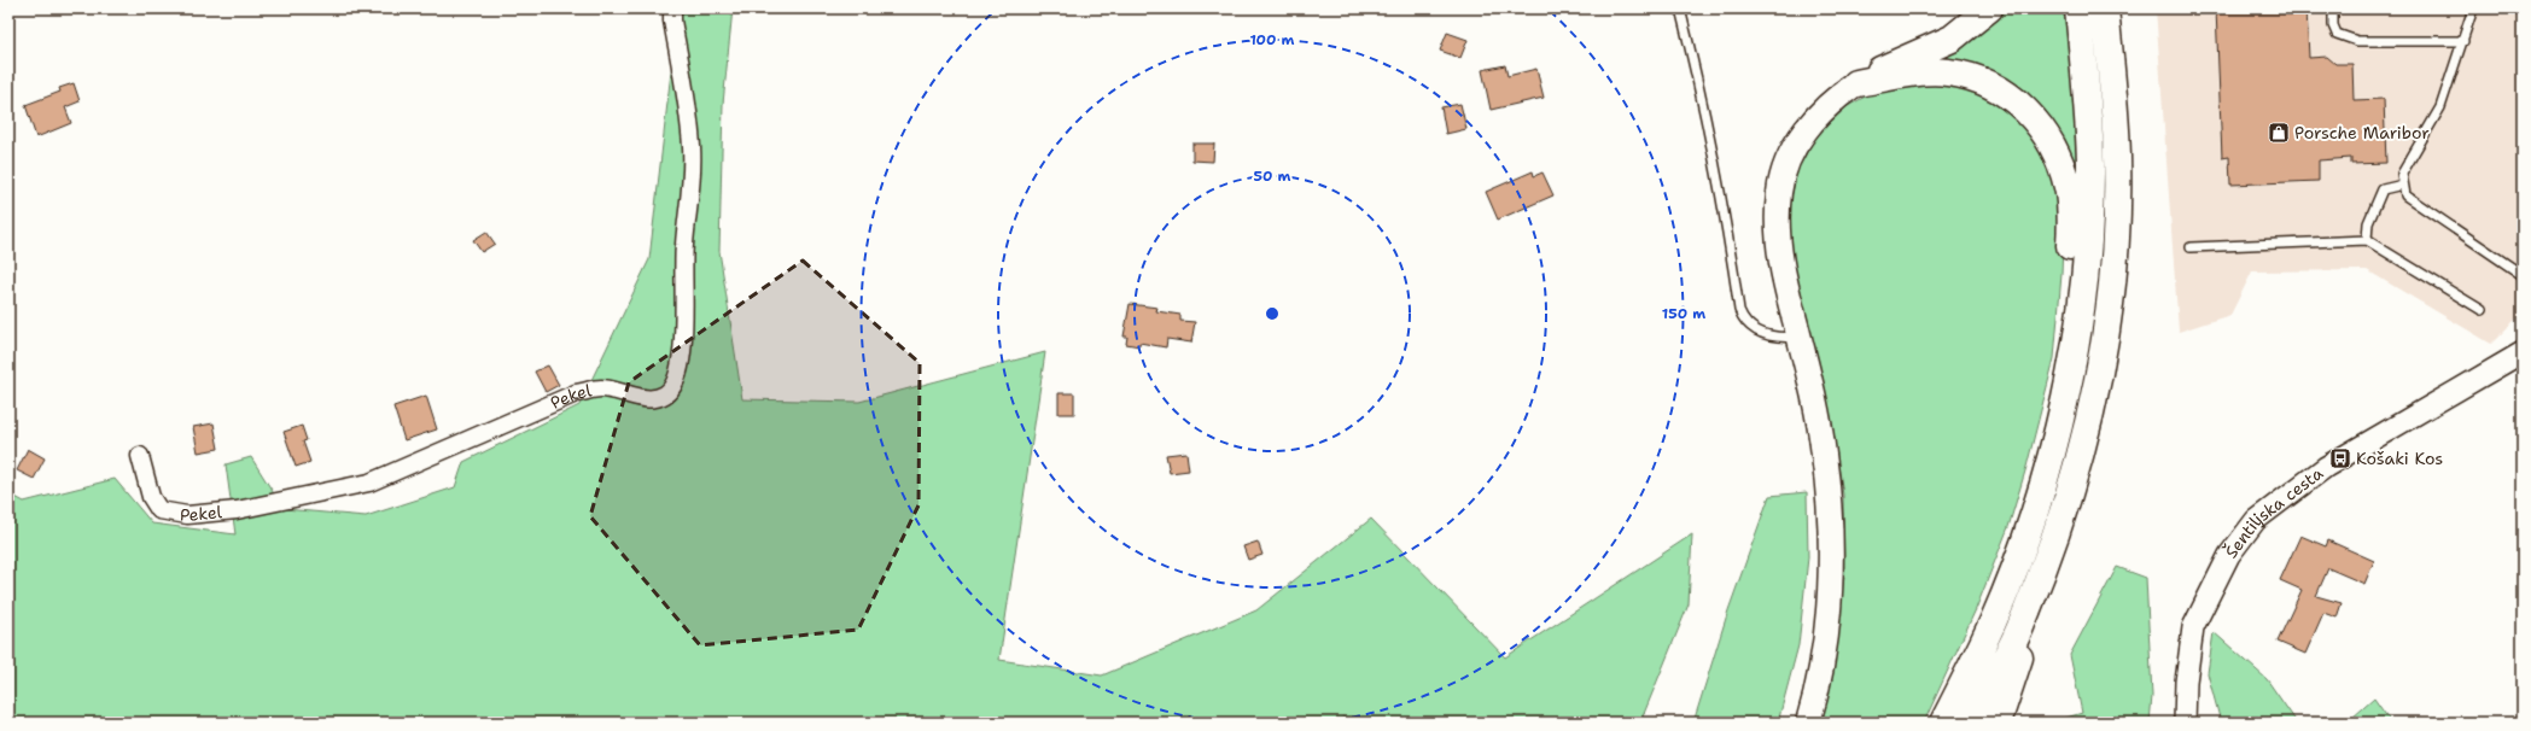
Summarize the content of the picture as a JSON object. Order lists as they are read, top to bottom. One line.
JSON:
{"streets":{"street":["Pekel","Šentiljska cesta"]},"places":{"shop":["Porsche Maribor"],"bus stop":["Košaki Kos"]},"rings":["100 m","50 m","150 m"]}
